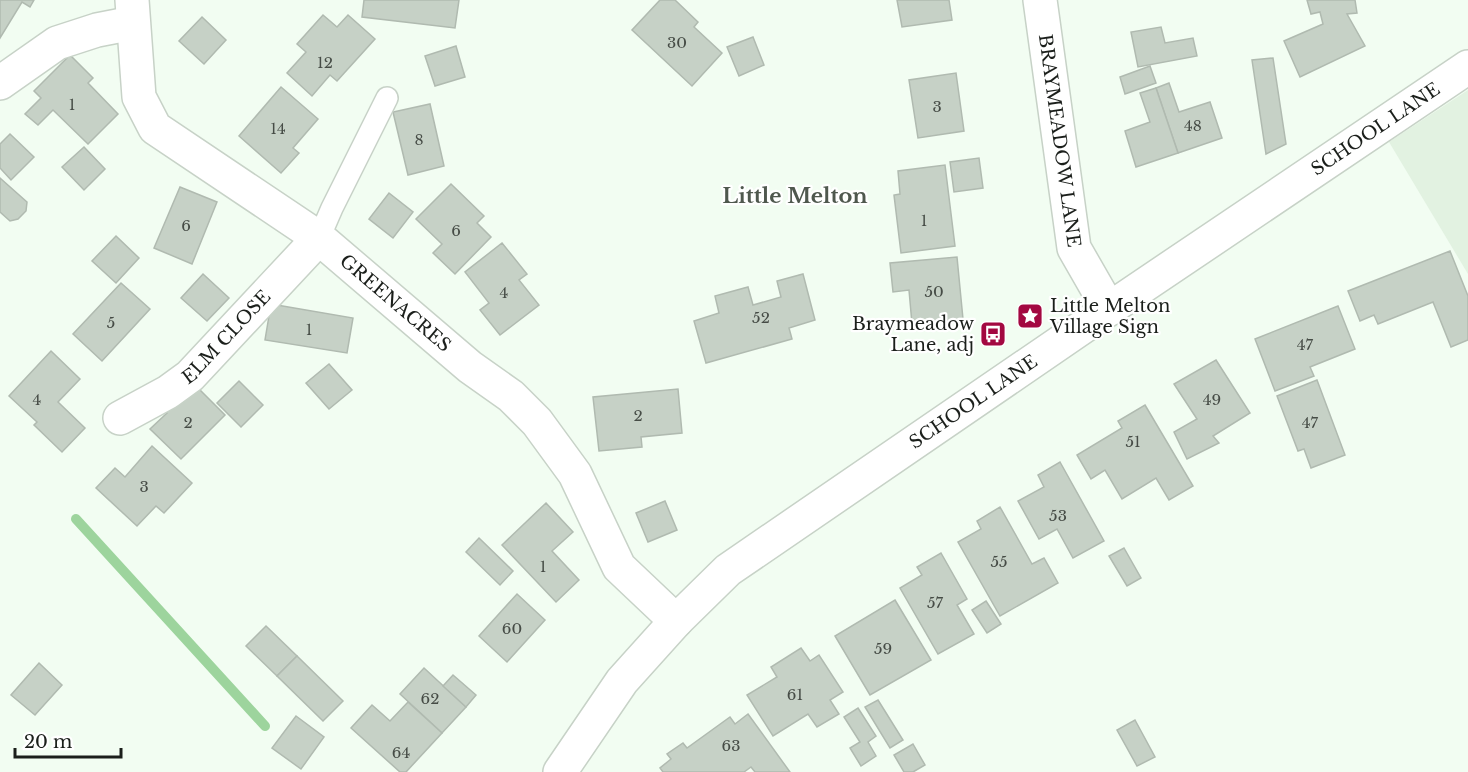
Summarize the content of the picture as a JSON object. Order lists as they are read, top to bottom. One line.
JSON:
{"streets":{"street":["SCHOOL LANE","BRAYMEADOW LANE","GREENACRES","ELM CLOSE"]},"crossings":[["SCHOOL LANE","BRAYMEADOW LANE"],["SCHOOL LANE","GREENACRES"],["GREENACRES","ELM CLOSE"]],"districts":["Little Melton"],"places":{"place":["Little Melton Village Sign"],"bus stop":["Braymeadow Lane, adj"]},"house_numbers":["30","12","1","3","48","14","8","1","6","6","50","4","52","5","1","47","4","49","2","2","47","51","3","53","55","1","57","60","59","61","62","63","64"],"scale_bar":"20 m"}
